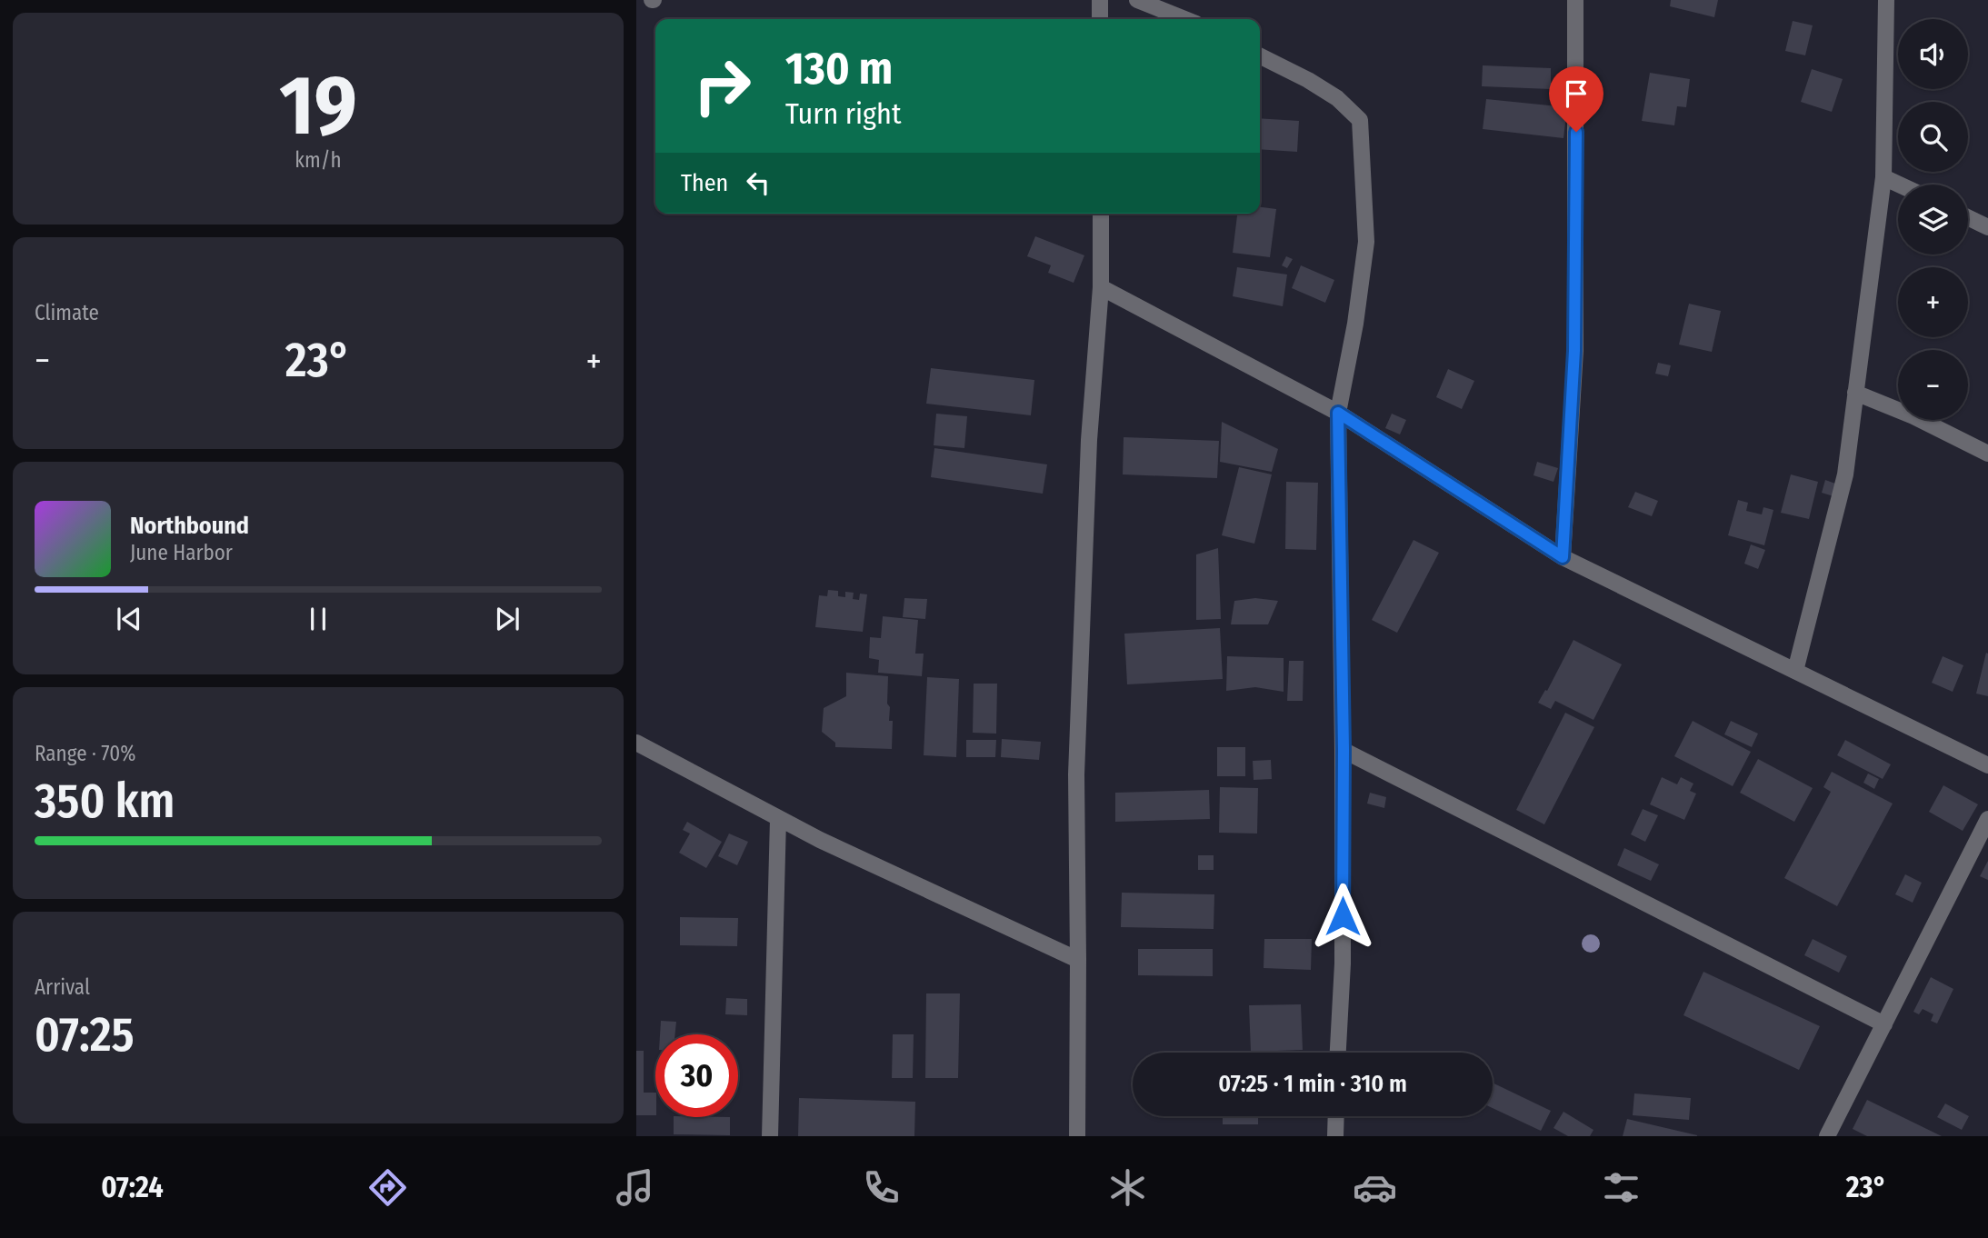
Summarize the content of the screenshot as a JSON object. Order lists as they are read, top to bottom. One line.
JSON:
{"page":{"tile":[["19","km/h"],"Climate",["Range · 70%","350 km"],["Arrival","07:25"]],"map_buttons":["+","−"],"turn":["130 m","Turn right"],"then":"Then","heat":["−","23°","+"],"song":["Northbound","June Harbor"],"limit":"30","trip":"07:25 · 1 min · 310 m","tabs":["07:24","23°"]}}
